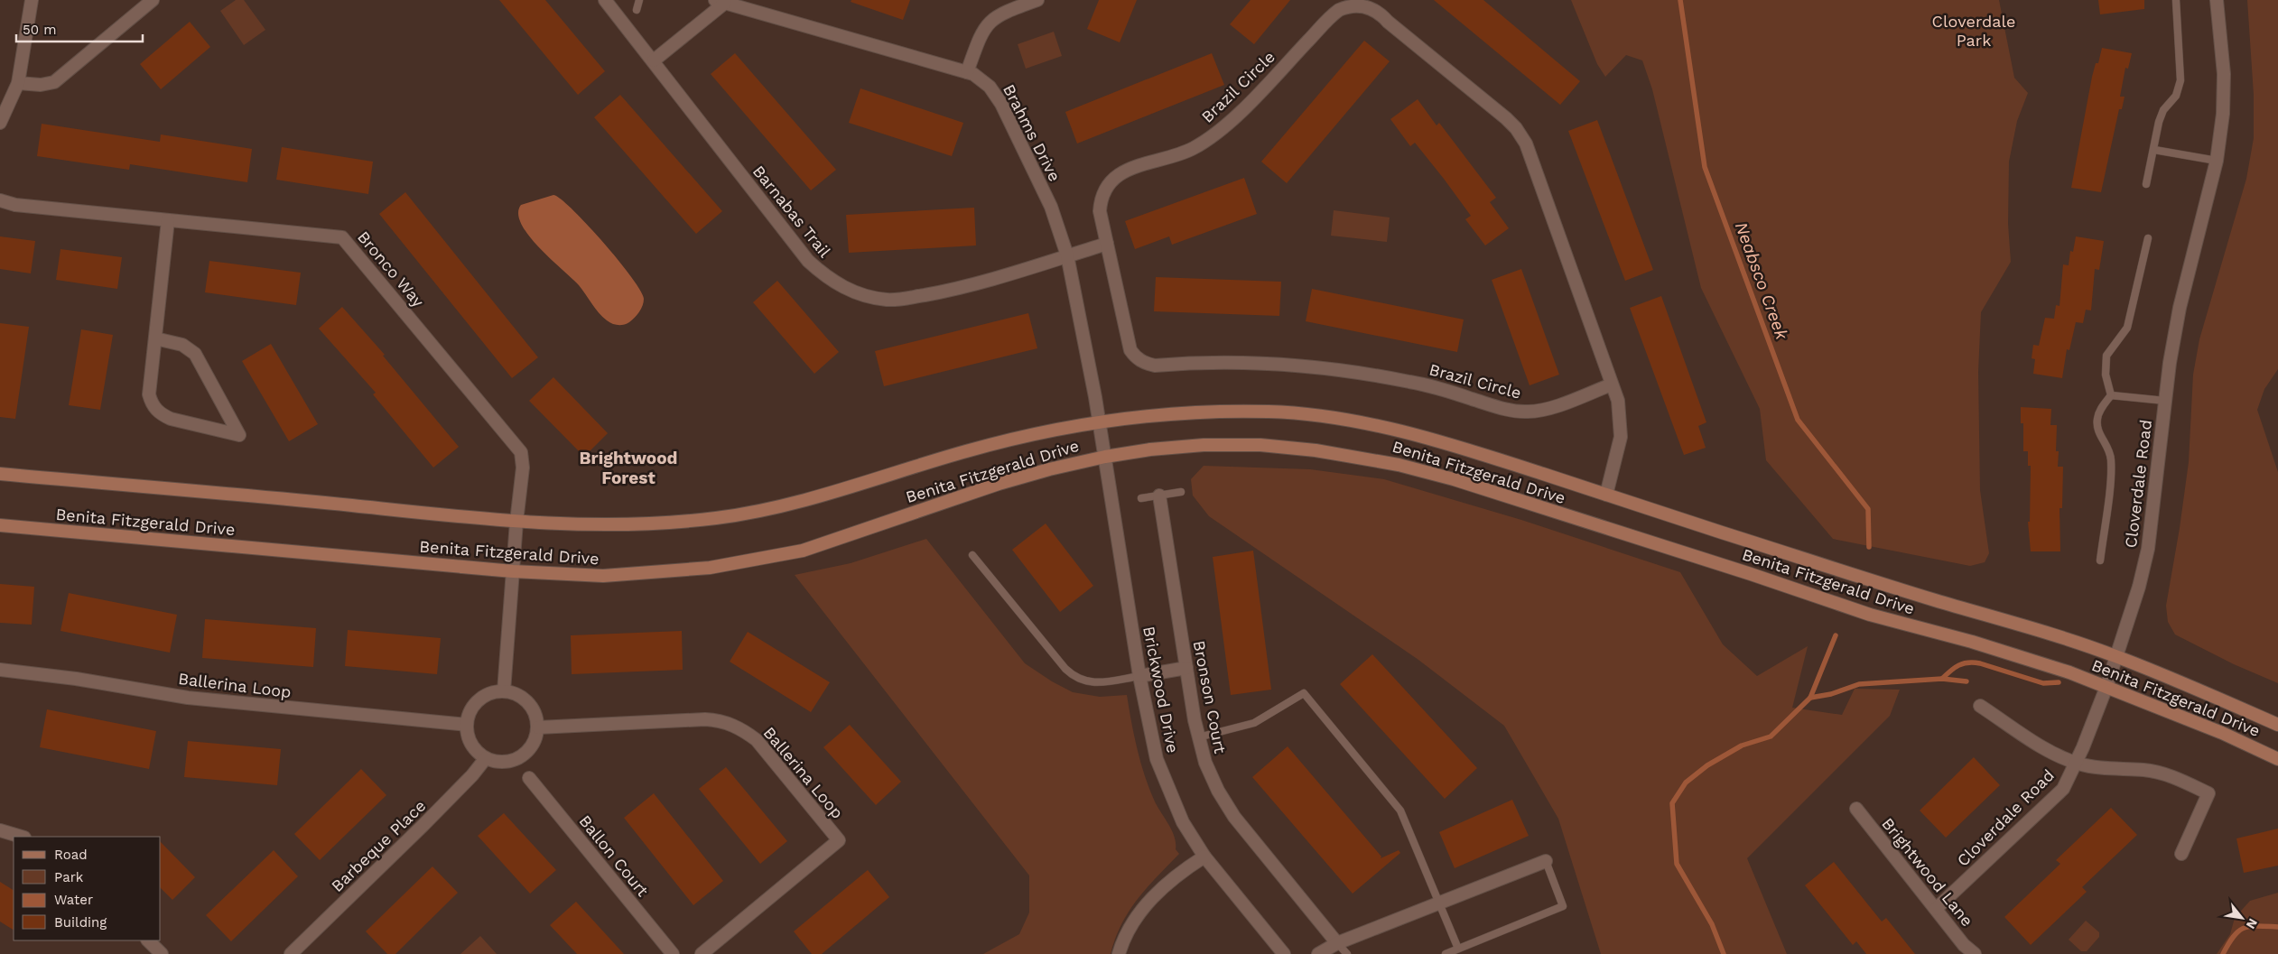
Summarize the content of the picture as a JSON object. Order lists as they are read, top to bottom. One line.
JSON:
{"streets":{"main road":["Benita Fitzgerald Drive"],"street":["Brazil Circle","Brahms Drive","Barnabas Trail","Bronco Way","Cloverdale Road","Ballerina Loop","Brickwood Drive","Bronson Court","Barbeque Place","Ballon Court","Brightwood Lane"]},"crossings":[["Brazil Circle","Barnabas Trail"],["Brazil Circle","Benita Fitzgerald Drive"],["Brahms Drive","Barnabas Trail"],["Brahms Drive","Benita Fitzgerald Drive"],["Brahms Drive","Brickwood Drive"],["Bronco Way","Benita Fitzgerald Drive"],["Benita Fitzgerald Drive","Cloverdale Road"],["Benita Fitzgerald Drive","Brickwood Drive"],["Cloverdale Road","Brightwood Lane"],["Ballerina Loop","Barbeque Place"]],"districts":["Brightwood Forest"],"water":["Neabsco Creek"],"parks":["Cloverdale Park"],"legend":["Road","Park","Water","Building"],"scale_bar":"50 m","north":"bottom right"}
